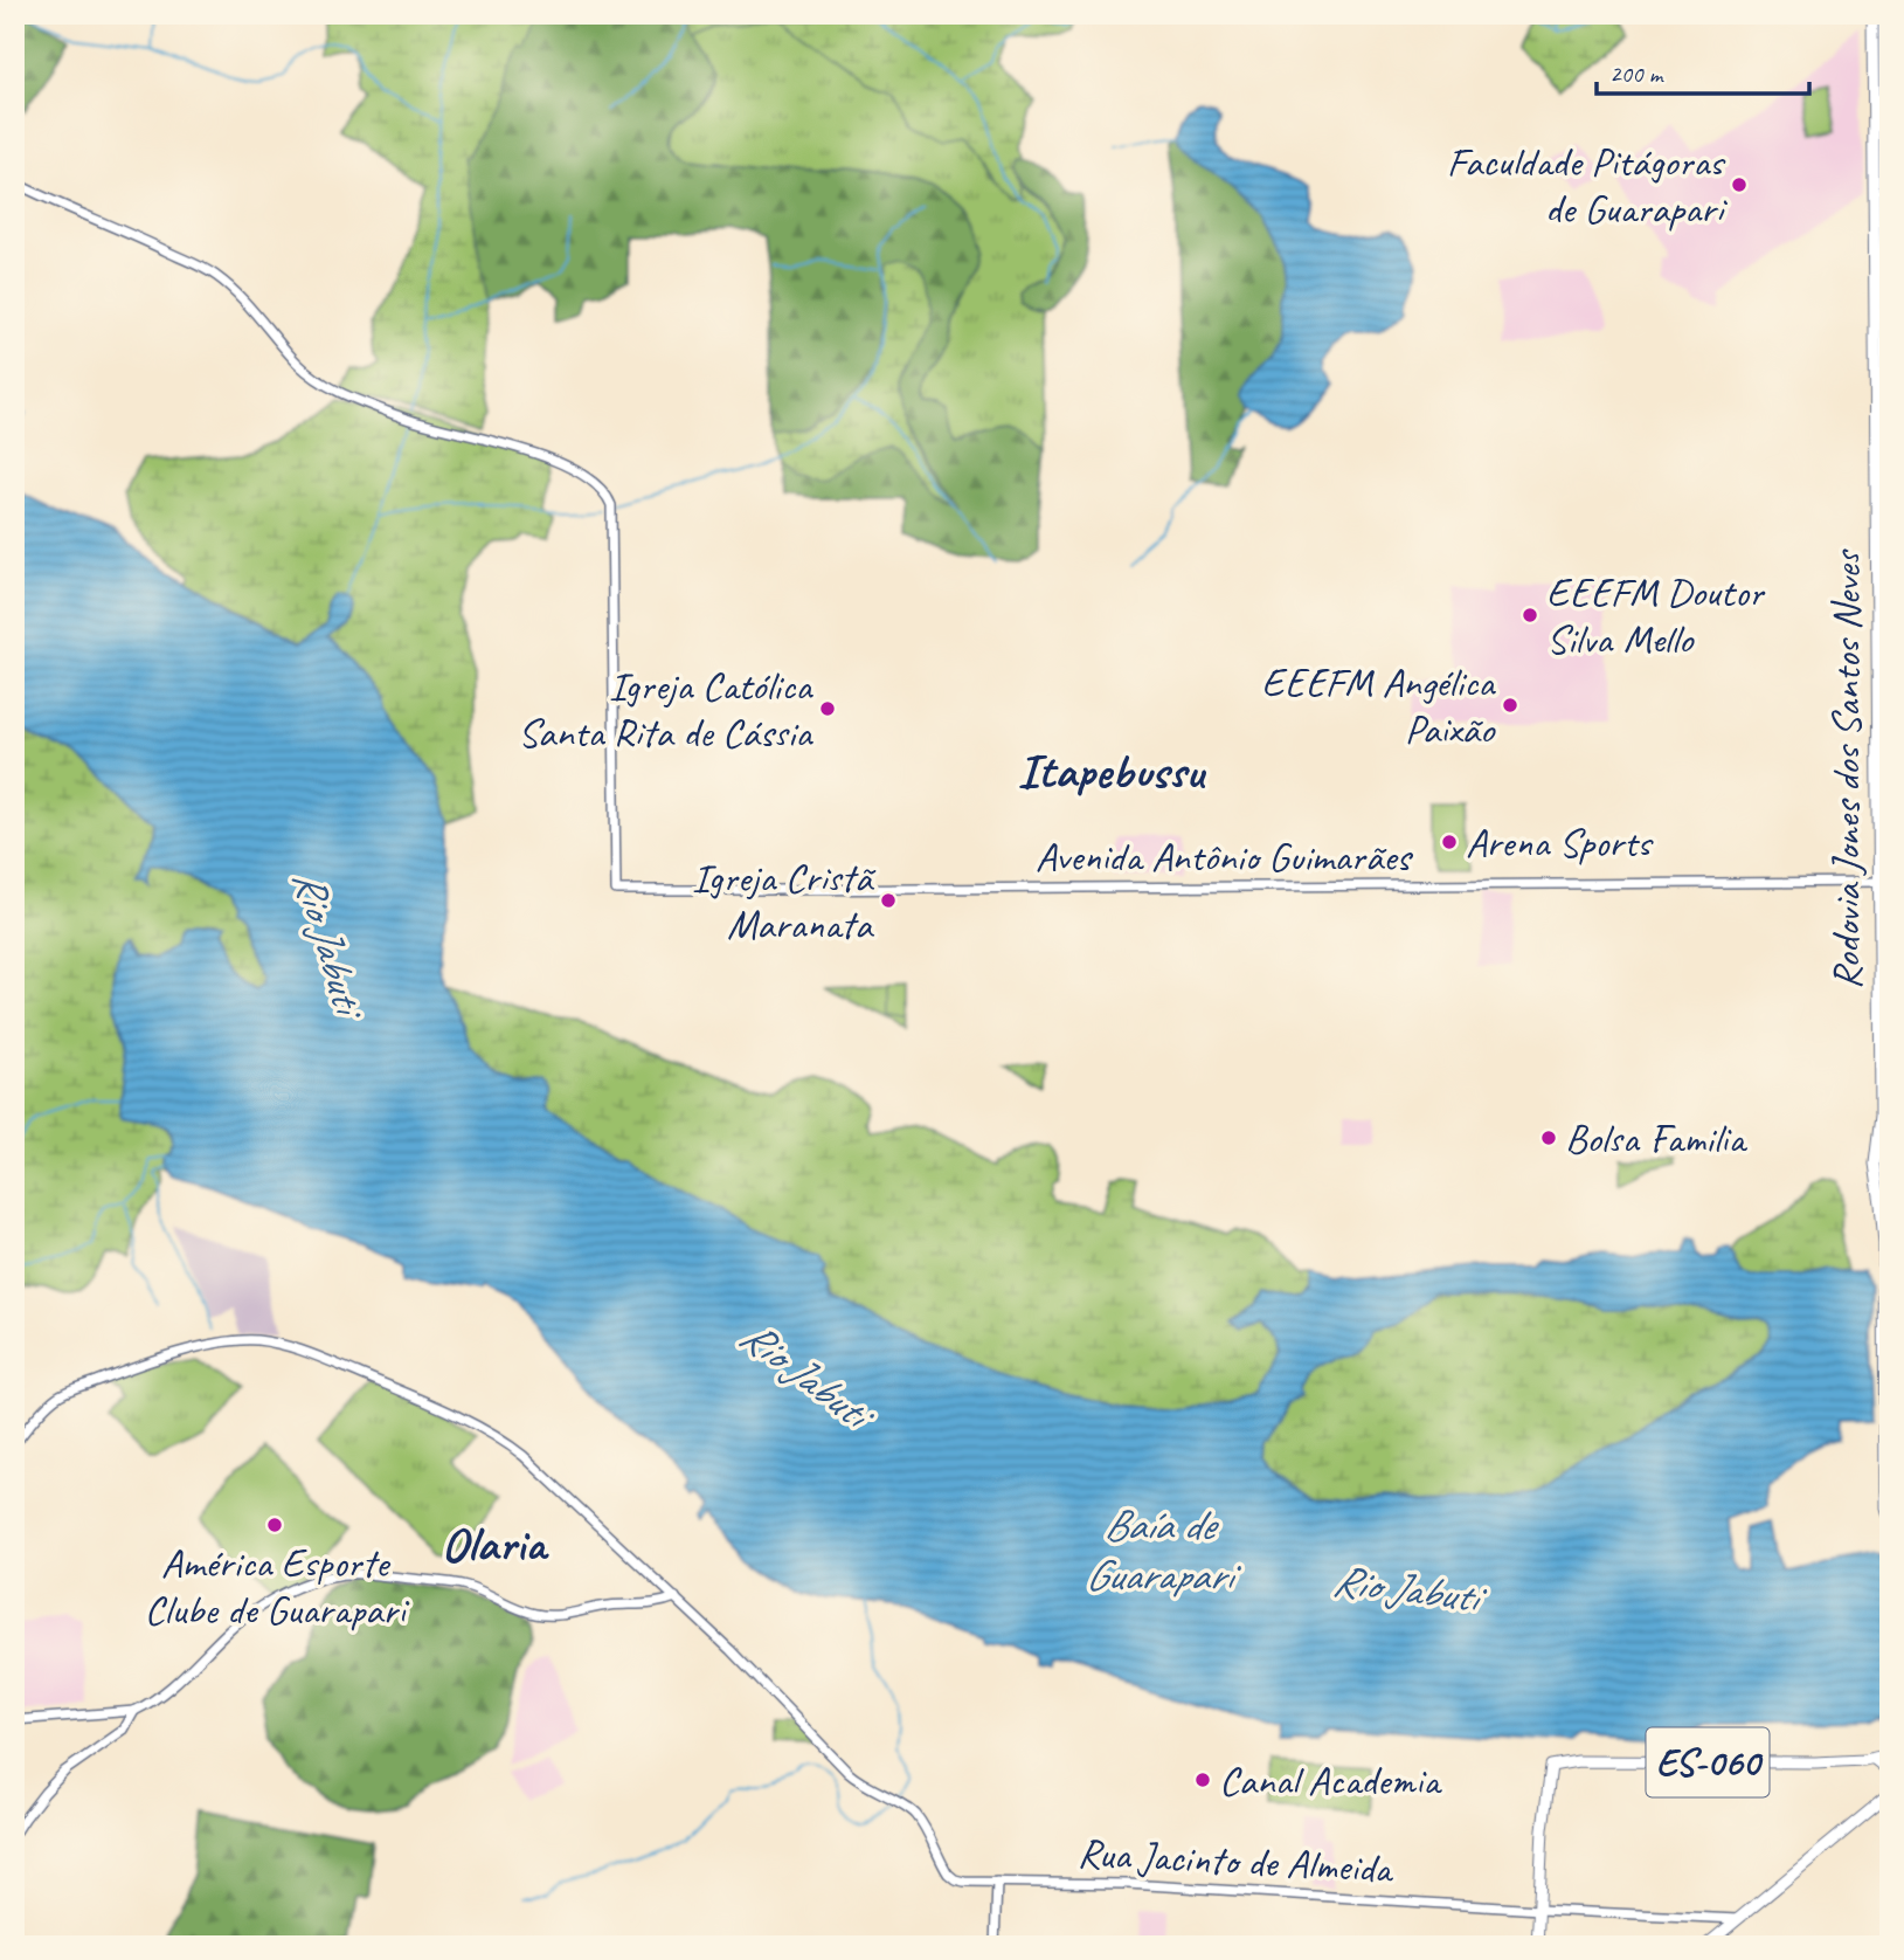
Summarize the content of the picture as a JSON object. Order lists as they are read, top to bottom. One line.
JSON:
{"streets":{"main road":["Rodovia Jones dos Santos Neves","ES-060"],"street":["Avenida Antônio Guimarães","Rua Jacinto de Almeida"]},"crossings":[["Rodovia Jones dos Santos Neves","Avenida Antônio Guimarães"],["ES-060","Rua Jacinto de Almeida"]],"districts":["Itapebussu","Olaria"],"water":["Rio Jabuti","Baía de Guarapari"],"places":["Faculdade Pitágoras de Guarapari","EEEFM Doutor Silva Mello","EEEFM Angélica Paixão","Igreja Católica Santa Rita de Cássia","Arena Sports","Igreja Cristã Maranata","Bolsa Familia","América Esporte Clube de Guarapari","Canal Academia"],"scale_bar":"200 m"}
